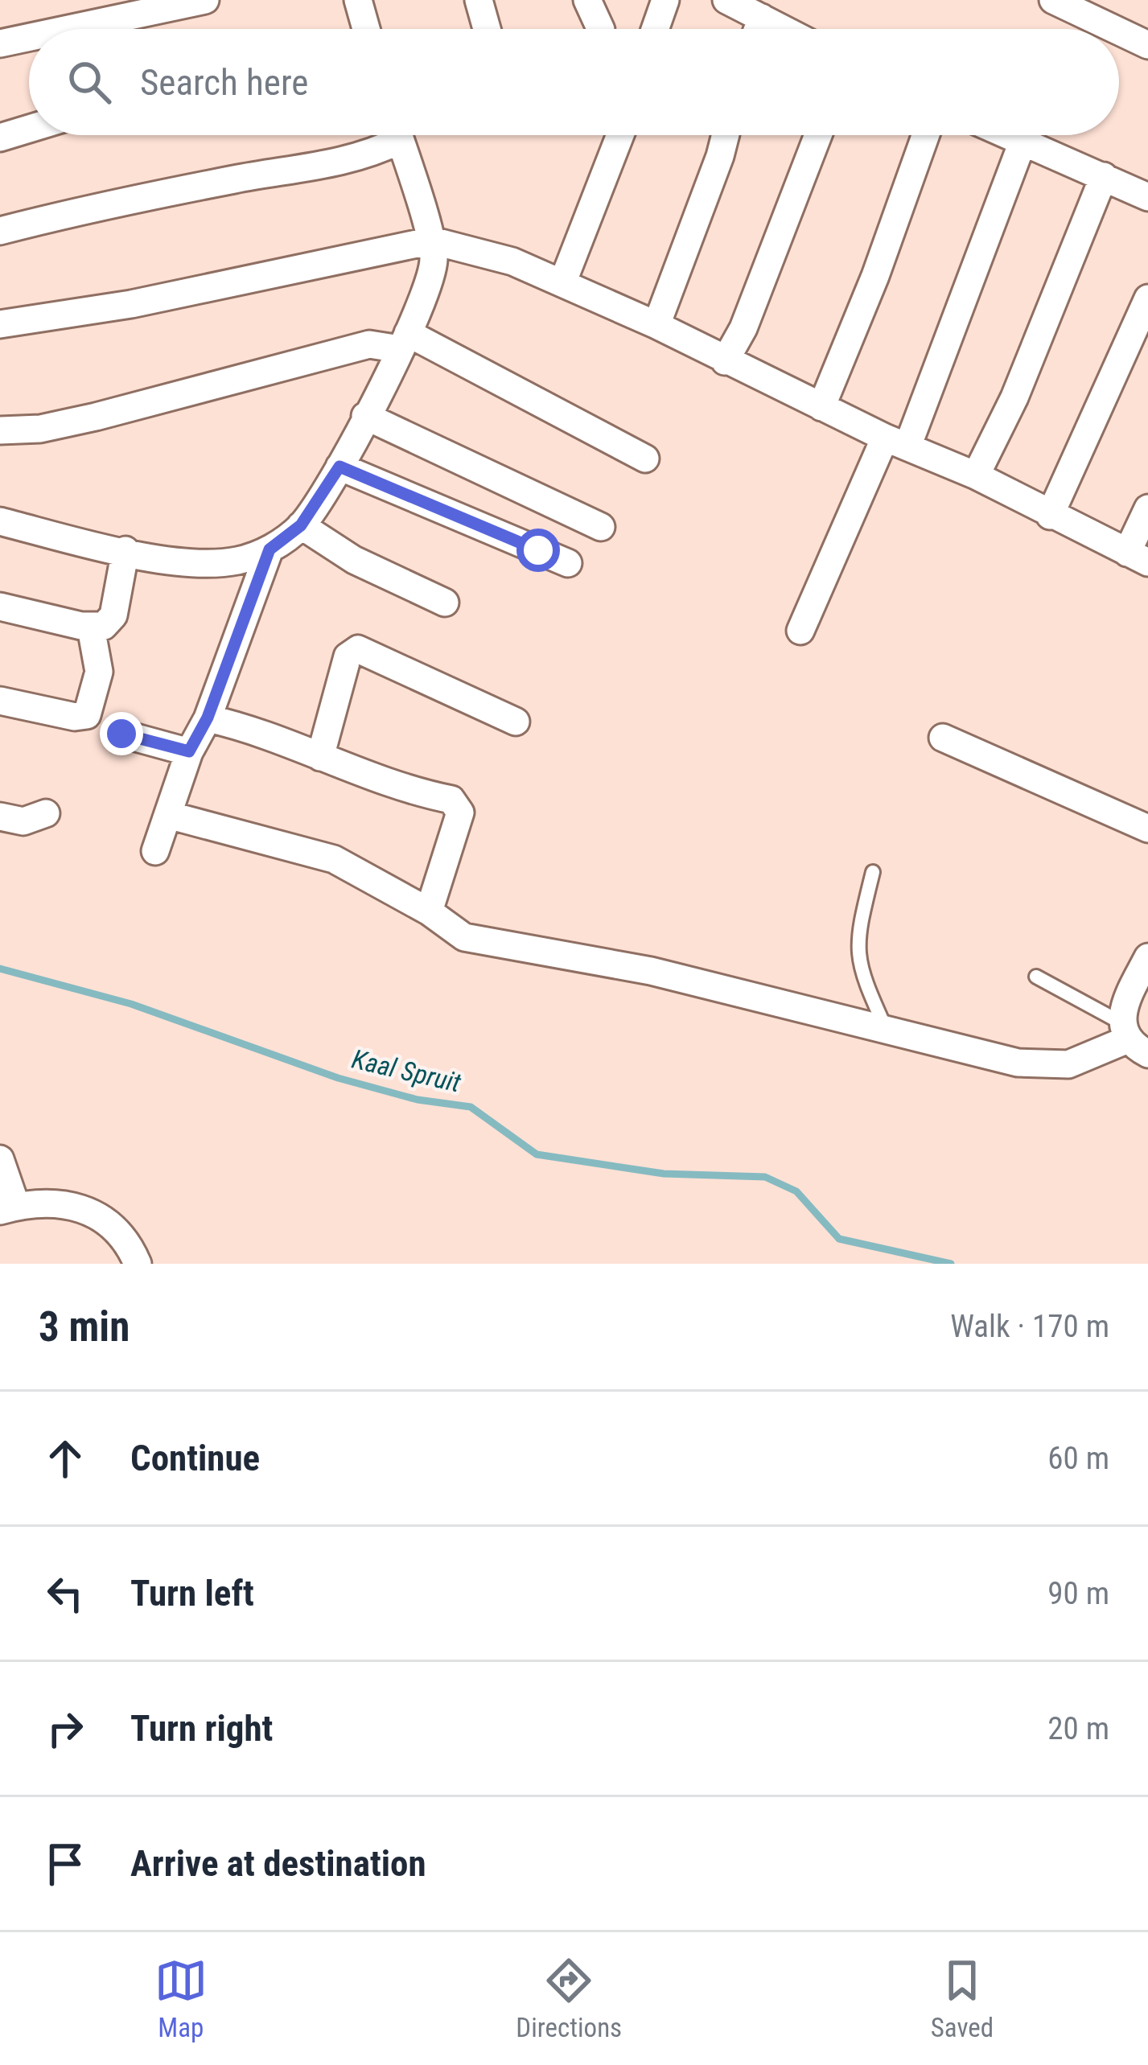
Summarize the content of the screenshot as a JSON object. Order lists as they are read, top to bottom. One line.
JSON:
{"water":["Kaal Spruit"],"page":{"search":"Search here","heading":["3 min","Walk · 170 m"],"list":[["Continue","60 m"],["Turn left","90 m"],["Turn right","20 m"],"Arrive at destination"],"nav":["Map","Directions","Saved"]}}
